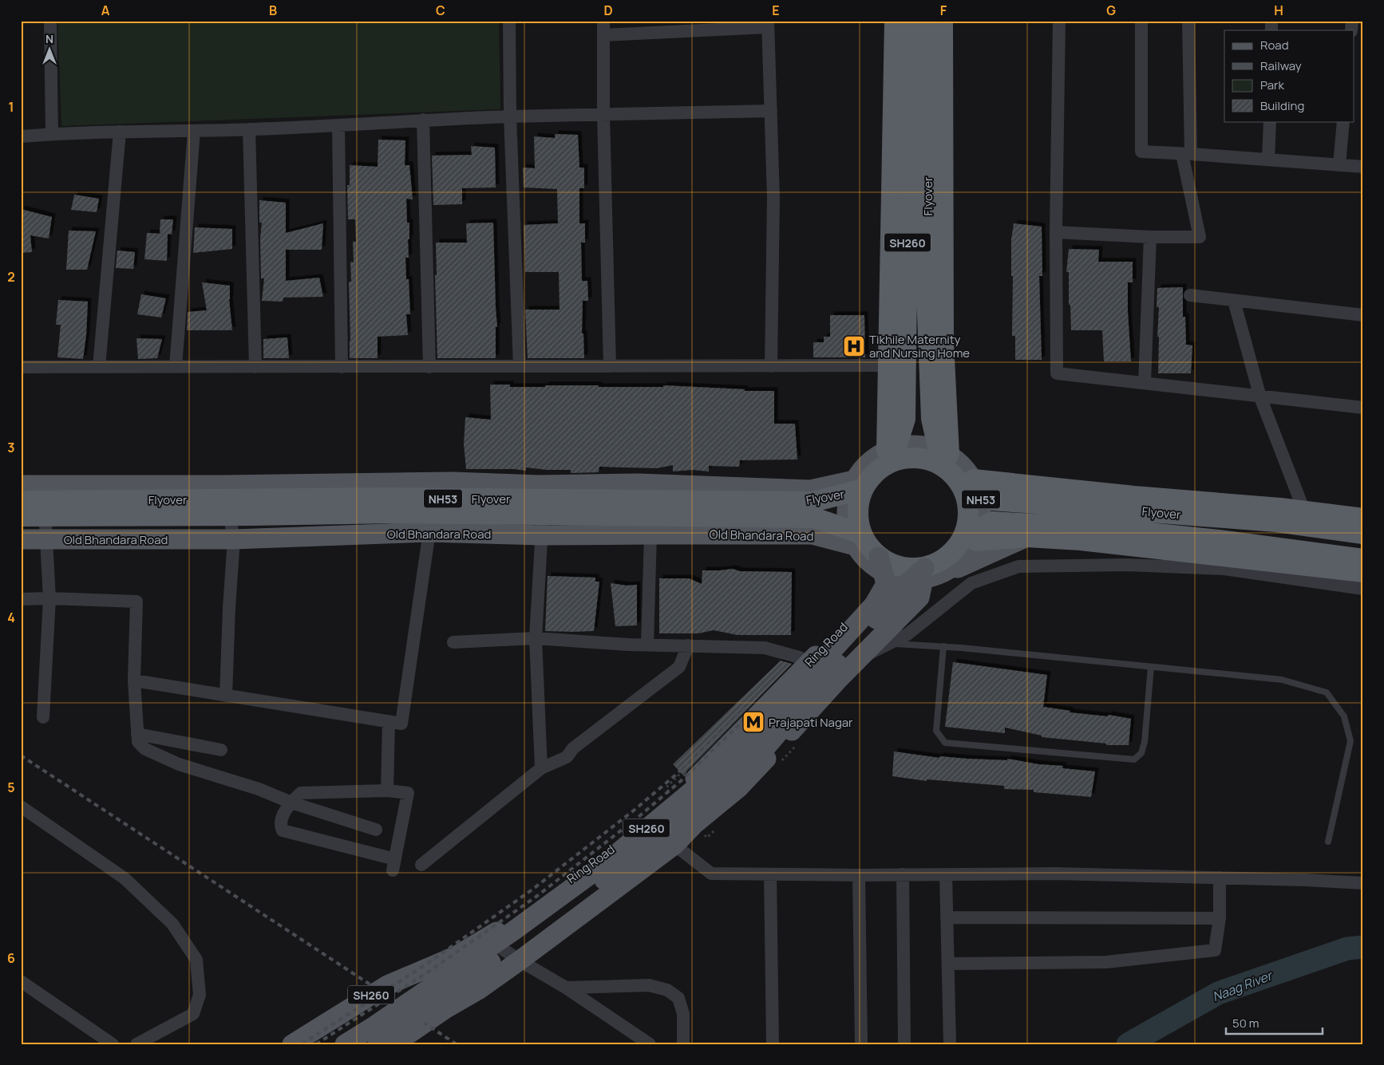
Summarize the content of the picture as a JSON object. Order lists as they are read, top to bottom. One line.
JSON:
{"streets":{"highway":["Flyover","SH260","NH53"],"main road":["Old Bhandara Road","Ring Road"]},"crossings":[["Flyover","SH260"],["Flyover","NH53"],["Flyover","Old Bhandara Road"],["Flyover","Ring Road"],["SH260","NH53"],["SH260","Old Bhandara Road"],["SH260","Ring Road"],["NH53","Old Bhandara Road"],["NH53","Ring Road"],["Old Bhandara Road","Ring Road"]],"water":["Naag River"],"places":{"hospital":["Tikhile Maternity and Nursing Home"],"metro station":["Prajapati Nagar"]},"legend":["Road","Railway","Park","Building"],"scale_bar":"50 m","north":"top","grid":{"columns":["A","B","C","D","E","F","G","H"],"rows":["1","2","3","4","5","6"]}}
